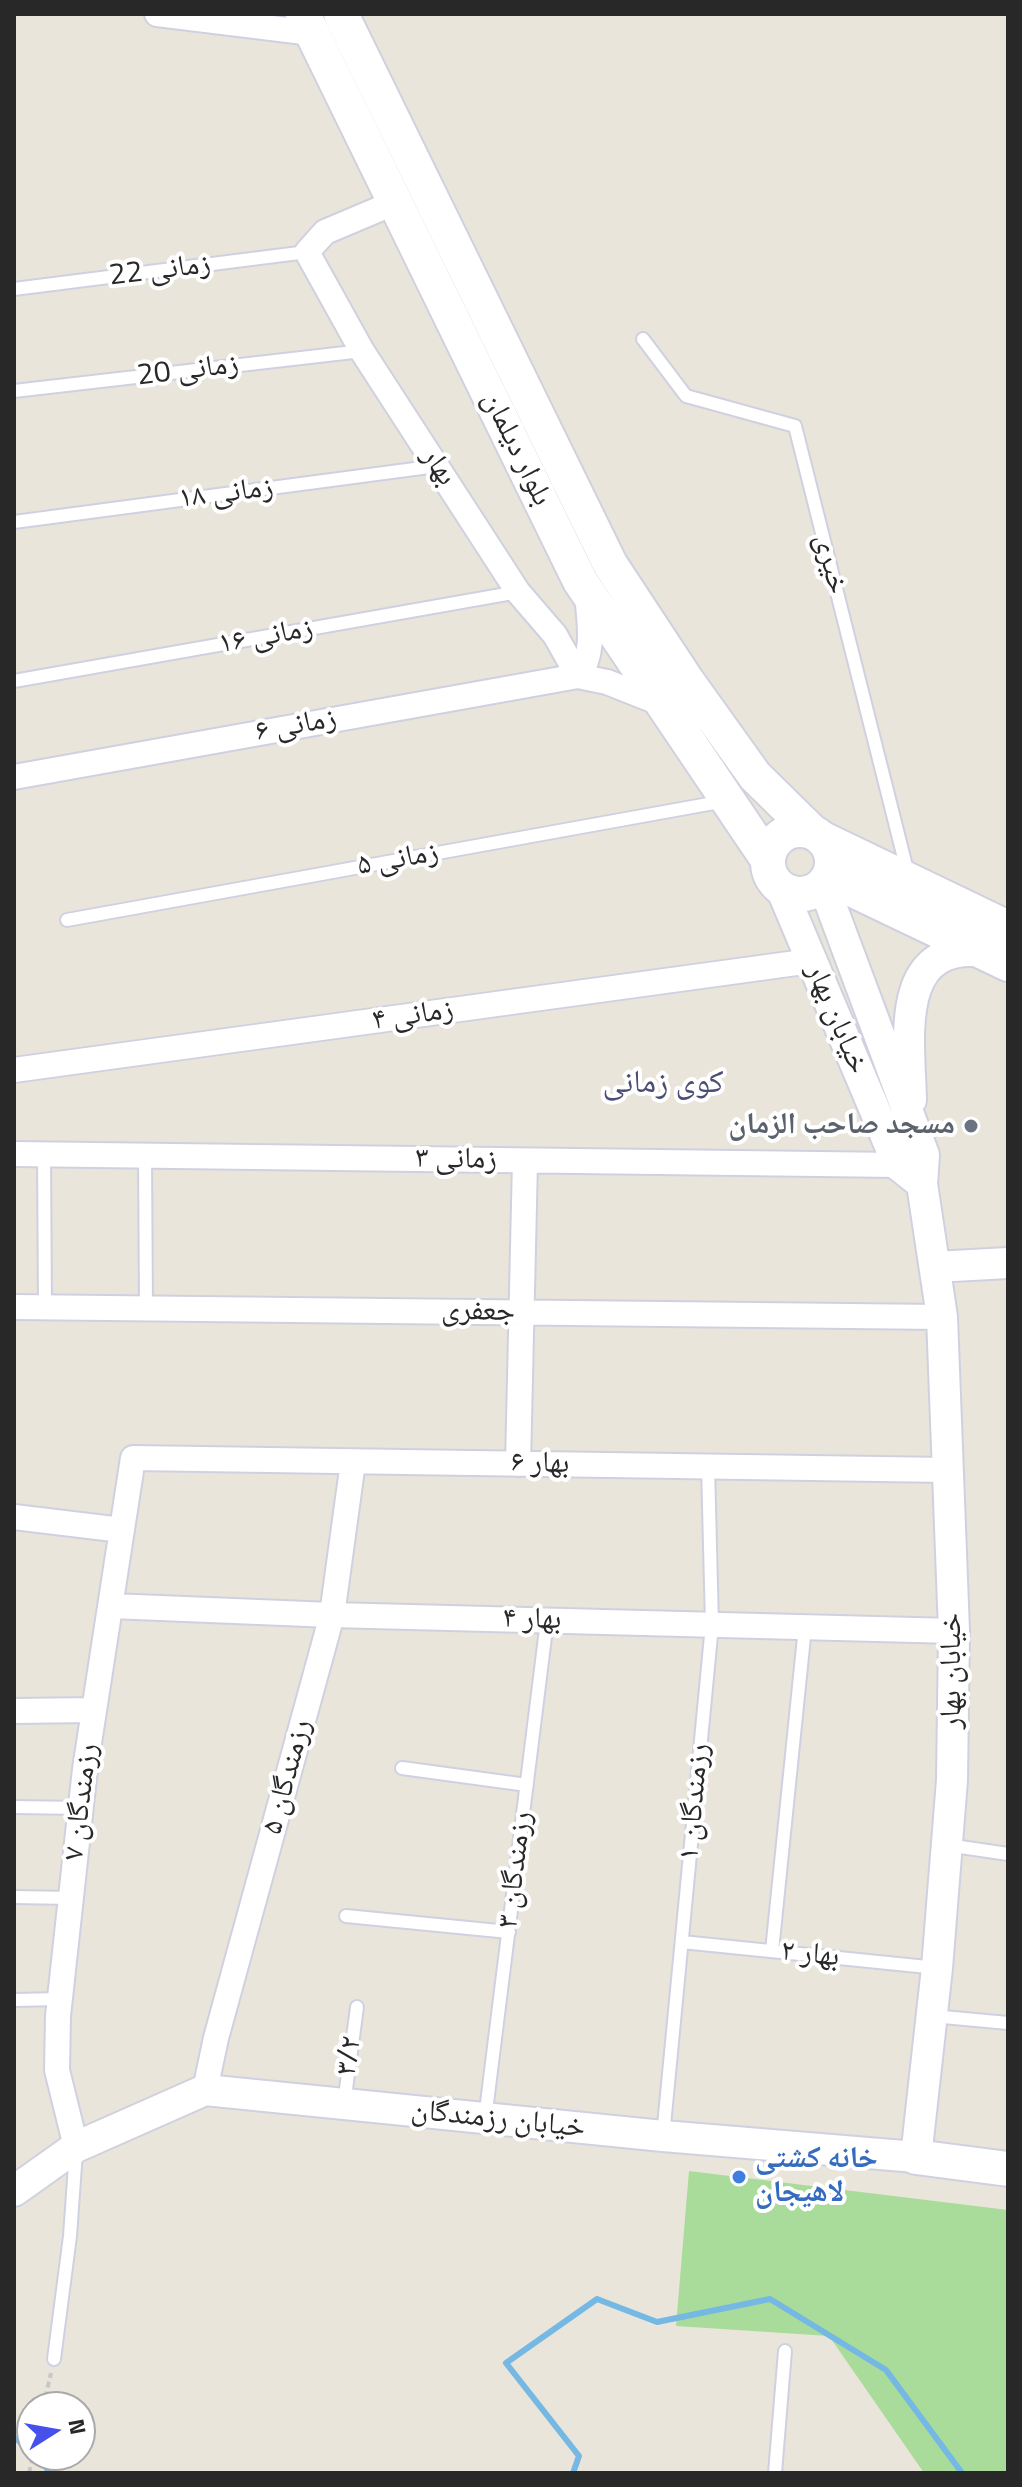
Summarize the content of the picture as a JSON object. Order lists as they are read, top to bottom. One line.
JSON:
{"streets":{"main road":["بلوار دیلمان","خیابان رزمندگان"],"street":["بهار","زمانی ۶","زمانی ۴","خیابان بهار","زمانی ۳","جعفری","بهار ۶","بهار ۴","رزمندگان ۵","رزمندگان ۷"],"lane":["زمانی 22","زمانی 20","زمانی ۱۸","خیری","زمانی ۱۶","زمانی ۵","رزمندگان ۱","رزمندگان ۳","بهار ۲","۳/۲"]},"crossings":[["زمانی 22","بهار"],["زمانی 20","بهار"],["بلوار دیلمان","خیری"],["بلوار دیلمان","زمانی ۵"],["بلوار دیلمان","خیابان بهار"],["بهار","زمانی ۱۸"],["بهار","زمانی ۱۶"],["بهار","زمانی ۶"],["زمانی ۴","خیابان بهار"],["خیابان بهار","زمانی ۳"],["خیابان بهار","جعفری"],["خیابان بهار","بهار ۶"],["خیابان بهار","بهار ۴"],["خیابان بهار","بهار ۲"],["خیابان بهار","خیابان رزمندگان"],["بهار ۶","رزمندگان ۵"],["بهار ۶","رزمندگان ۷"],["بهار ۶","رزمندگان ۱"],["بهار ۴","رزمندگان ۵"],["بهار ۴","رزمندگان ۷"],["بهار ۴","رزمندگان ۱"],["بهار ۴","رزمندگان ۳"],["رزمندگان ۵","خیابان رزمندگان"],["رزمندگان ۷","خیابان رزمندگان"],["رزمندگان ۱","بهار ۲"],["رزمندگان ۱","خیابان رزمندگان"],["رزمندگان ۳","خیابان رزمندگان"],["۳/۲","خیابان رزمندگان"]],"districts":["کوی زمانی"],"places":["مسجد صاحب الزمان","خانه کشتی لاهیجان"],"north":"right"}
